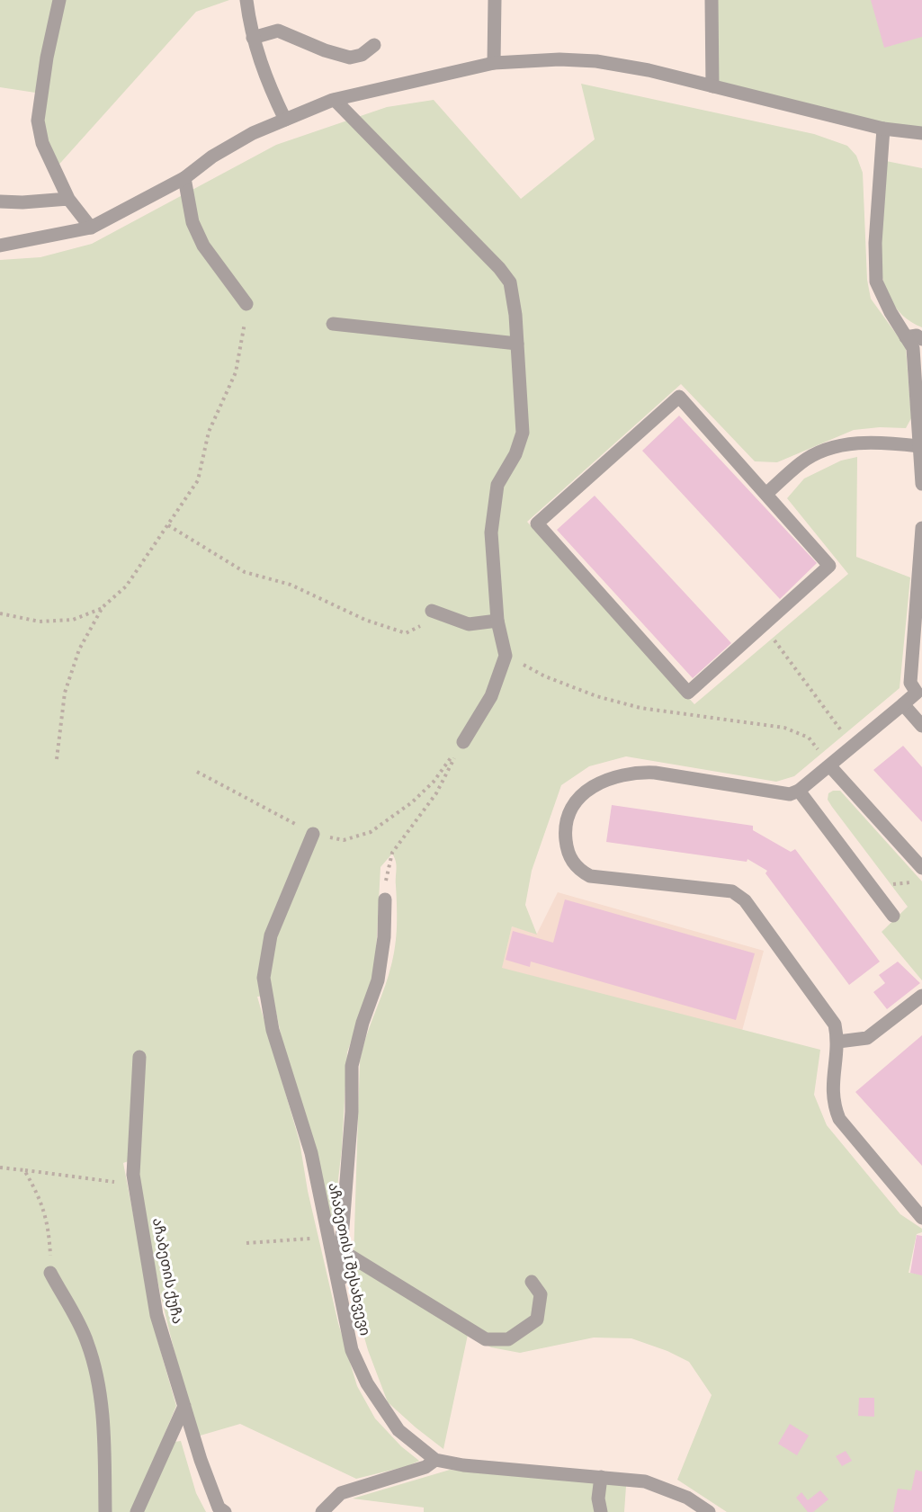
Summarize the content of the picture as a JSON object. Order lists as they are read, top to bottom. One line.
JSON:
{"streets":{"street":["აჩაბეთის I შესახვევი","აჩაბეთის ქუჩა"]}}
